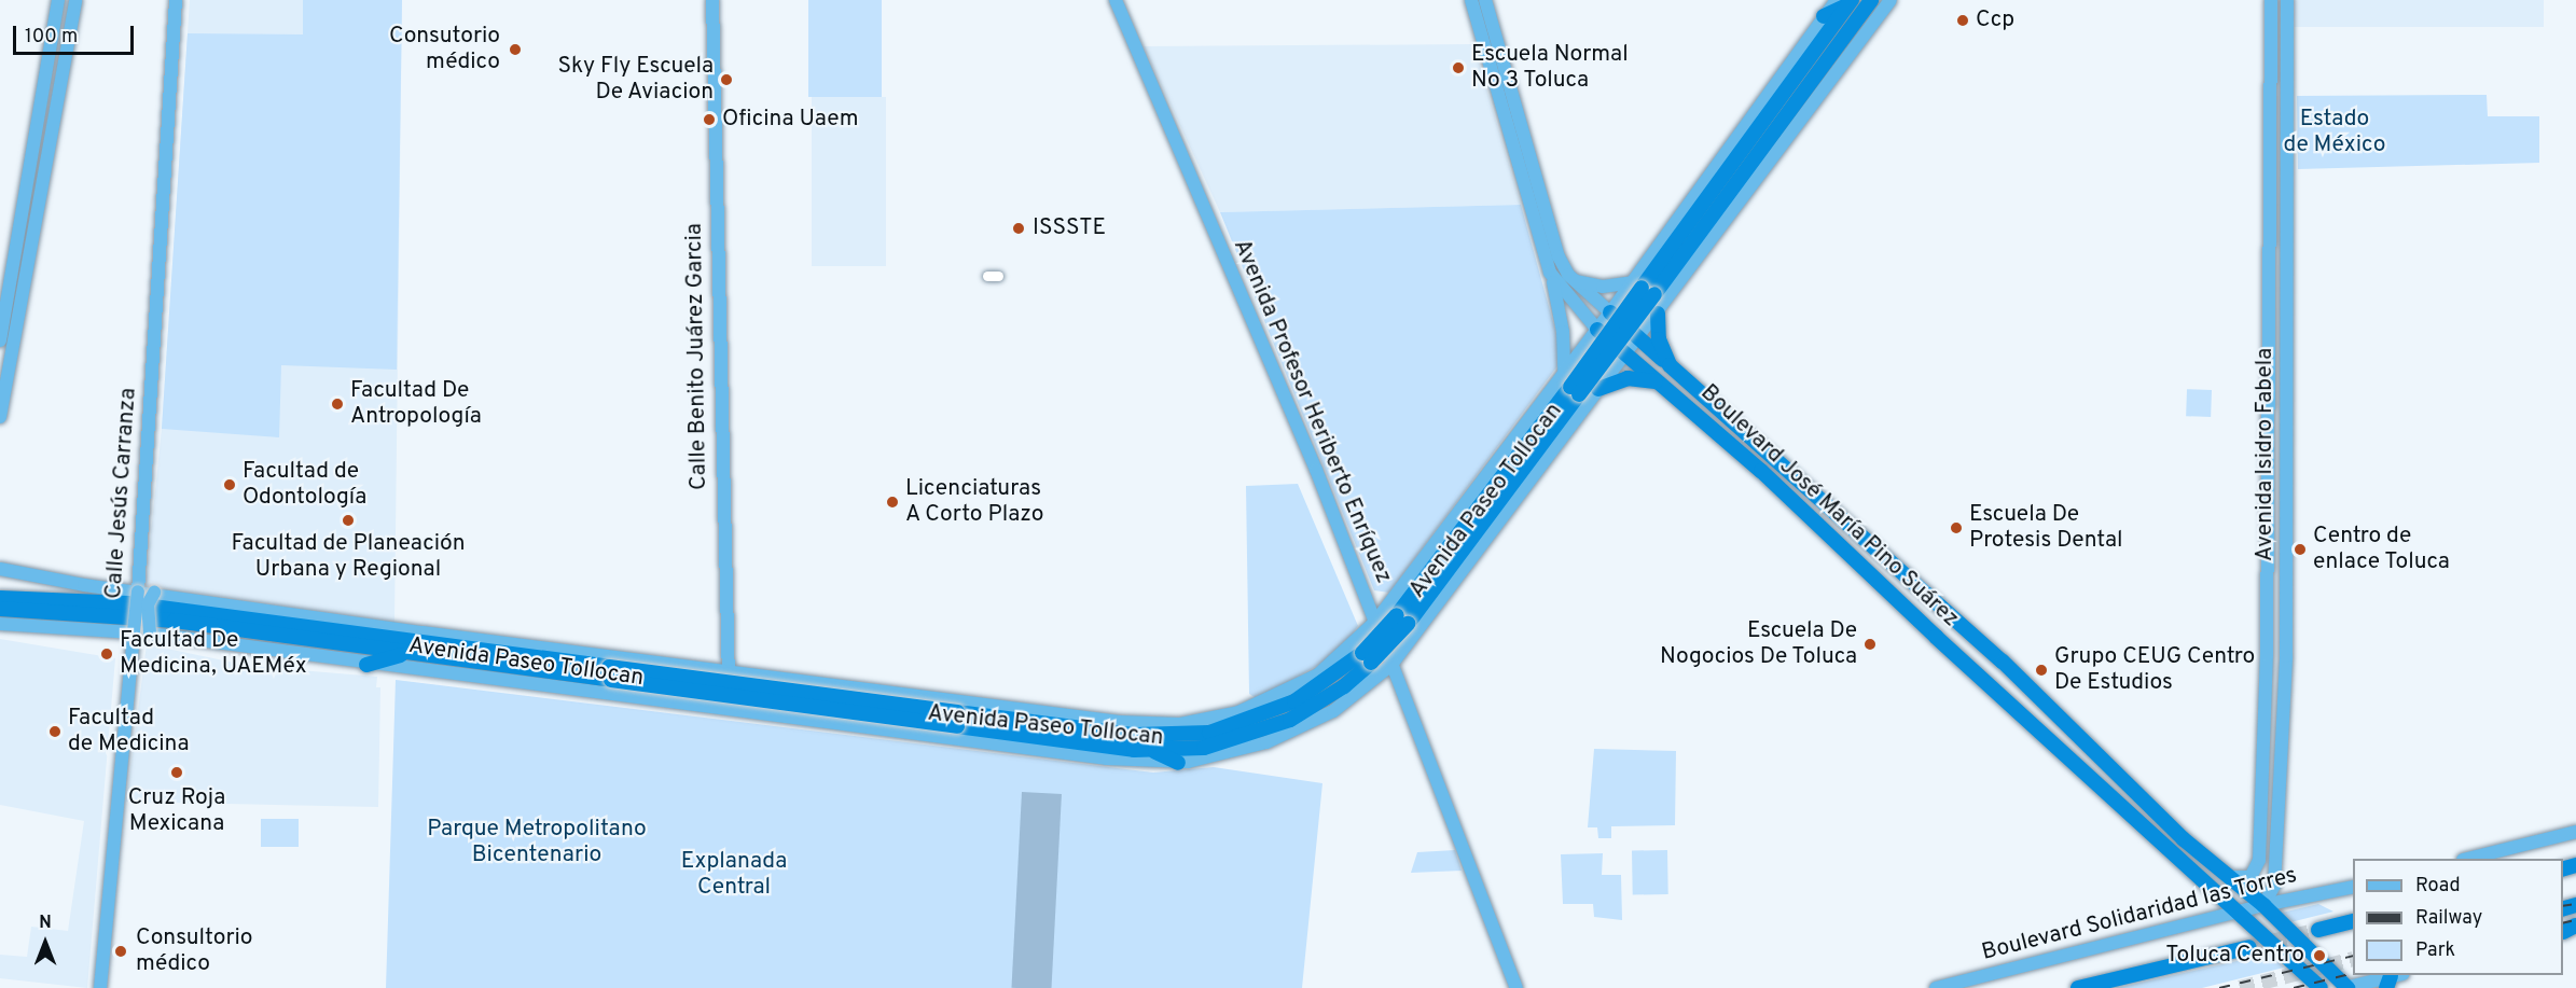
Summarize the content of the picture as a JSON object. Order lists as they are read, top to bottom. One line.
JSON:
{"streets":{"highway":["Avenida Paseo Tollocan","Boulevard José María Pino Suárez"],"main road":["Calle Benito Juárez Garcia","Avenida Profesor Heriberto Enríquez","Avenida Isidro Fabela","Calle Jesús Carranza","Boulevard Solidaridad las Torres"]},"crossings":[["Calle Benito Juárez Garcia","Avenida Paseo Tollocan"],["Avenida Profesor Heriberto Enríquez","Avenida Paseo Tollocan"],["Avenida Isidro Fabela","Boulevard José María Pino Suárez"],["Avenida Isidro Fabela","Boulevard Solidaridad las Torres"],["Calle Jesús Carranza","Avenida Paseo Tollocan"],["Avenida Paseo Tollocan","Boulevard José María Pino Suárez"],["Boulevard José María Pino Suárez","Boulevard Solidaridad las Torres"]],"parks":["Estado de México","Parque Metropolitano Bicentenario","Explanada Central"],"places":["Ccp","Consutorio médico","Escuela Normal No 3 Toluca","Sky Fly Escuela De Aviacion","Oficina Uaem","ISSSTE","Facultad De Antropología","Facultad de Odontología","Licenciaturas A Corto Plazo","Facultad de Planeación Urbana y Regional","Escuela De Protesis Dental","Centro de enlace Toluca","Escuela De Nogocios De Toluca","Facultad De Medicina, UAEMéx","Grupo CEUG Centro De Estudios","Facultad de Medicina","Cruz Roja Mexicana","Consultorio médico","Toluca Centro"],"legend":["Road","Railway","Park"],"scale_bar":"100 m","north":"top"}
